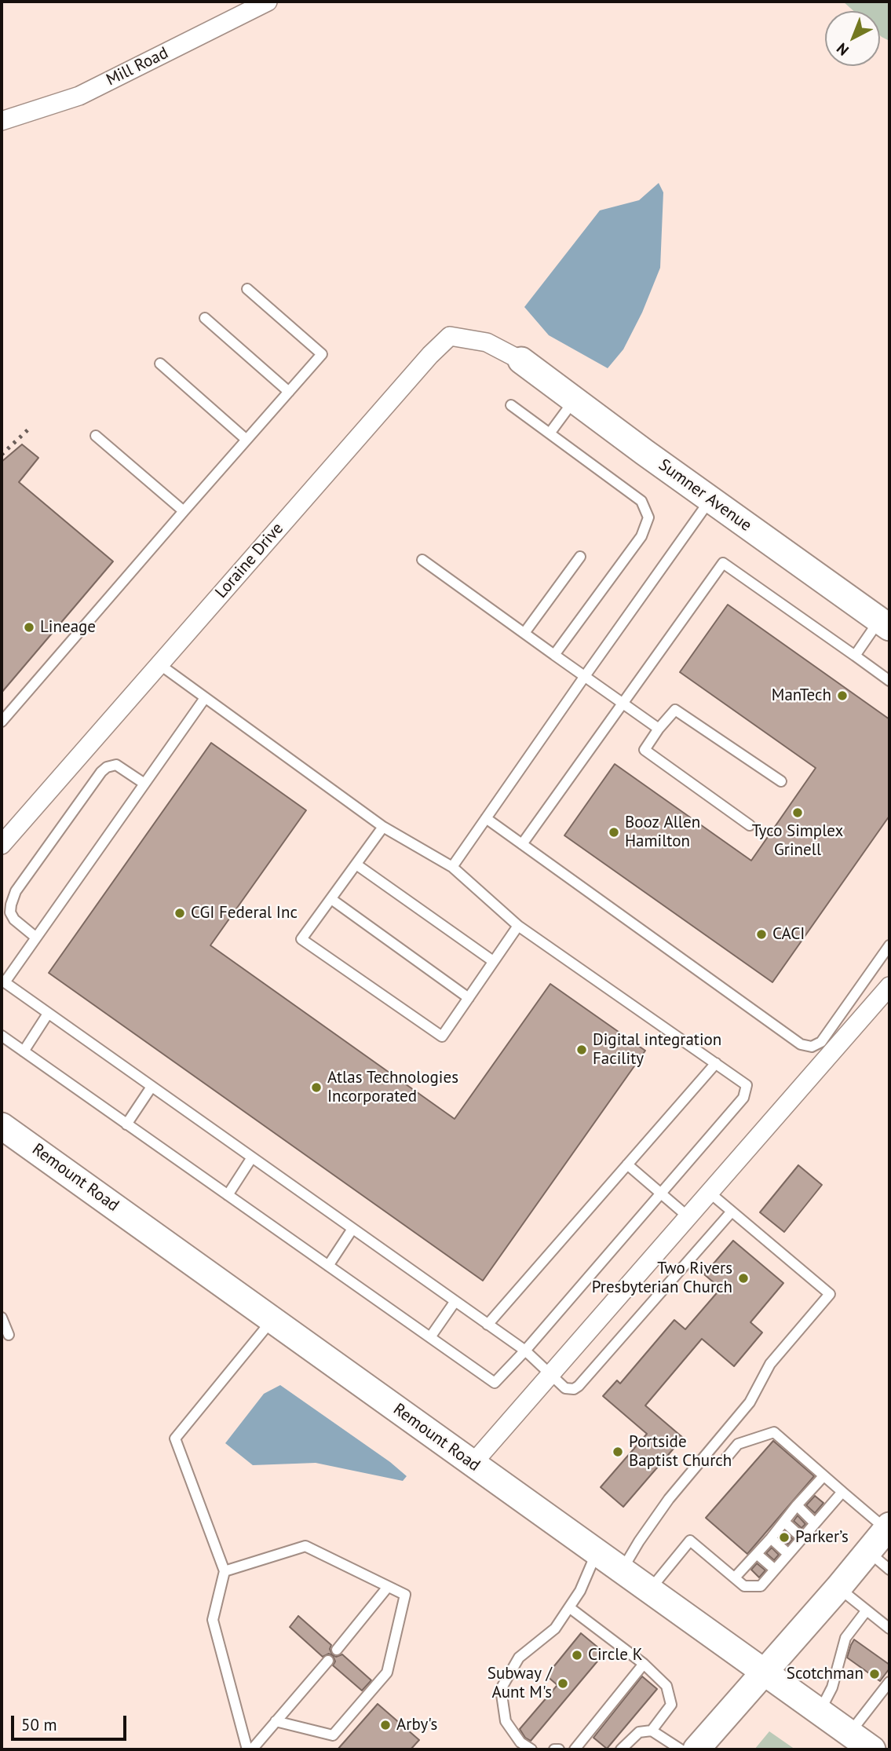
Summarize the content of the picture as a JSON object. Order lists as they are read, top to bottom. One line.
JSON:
{"streets":{"main road":["Sumner Avenue","Remount Road"],"street":["Mill Road","Loraine Drive"]},"crossings":[["Sumner Avenue","Loraine Drive"]],"places":["Lineage","ManTech","Tyco Simplex Grinell","Booz Allen Hamilton","CGI Federal Inc","CACI","Digital integration Facility","Atlas Technologies Incorporated","Two Rivers Presbyterian Church","Portside Baptist Church","Parker’s","Circle K","Scotchman","Subway / Aunt M's","Arby's"],"scale_bar":"50 m","north":"bottom left"}
